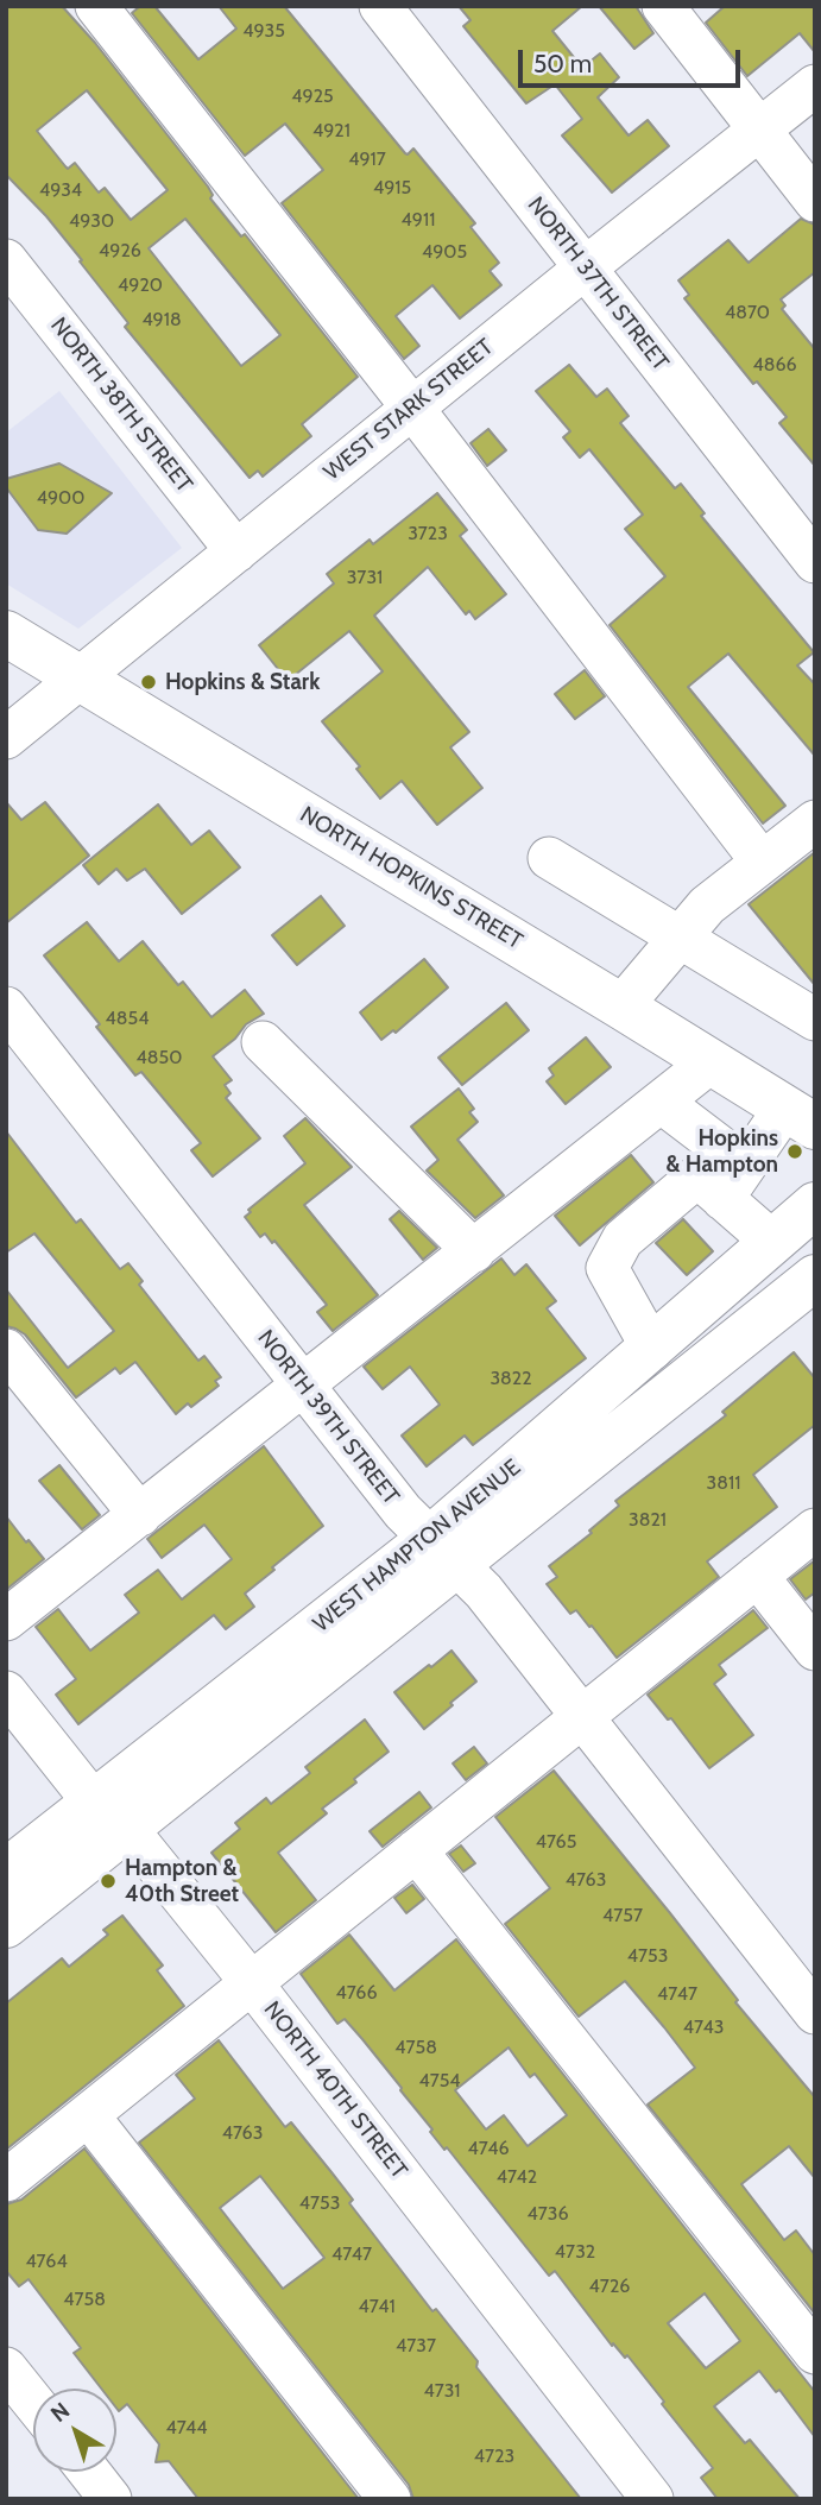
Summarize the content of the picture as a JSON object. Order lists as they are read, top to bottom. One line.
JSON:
{"streets":{"main road":["NORTH HOPKINS STREET","WEST HAMPTON AVENUE"],"street":["NORTH 37TH STREET","NORTH 38TH STREET","WEST STARK STREET","NORTH 39TH STREET","NORTH 40TH STREET"]},"crossings":[["NORTH 37TH STREET","WEST STARK STREET"],["NORTH 38TH STREET","WEST STARK STREET"],["WEST STARK STREET","NORTH HOPKINS STREET"],["NORTH 39TH STREET","WEST HAMPTON AVENUE"],["WEST HAMPTON AVENUE","NORTH 40TH STREET"]],"places":["Hopkins & Stark","Hopkins & Hampton","Hampton & 40th Street"],"house_numbers":["4935","4925","4921","4917","4915","4934","4911","4930","4926","4905","4920","4870","4918","4866","4900","3723","3731","4854","4850","3822","3811","3821","4765","4763","4757","4753","4766","4747","4743","4758","4754","4763","4746","4742","4753","4736","4732","4747","4764","4726","4758","4741","4737","4731","4744","4723"],"scale_bar":"50 m","north":"top left"}
